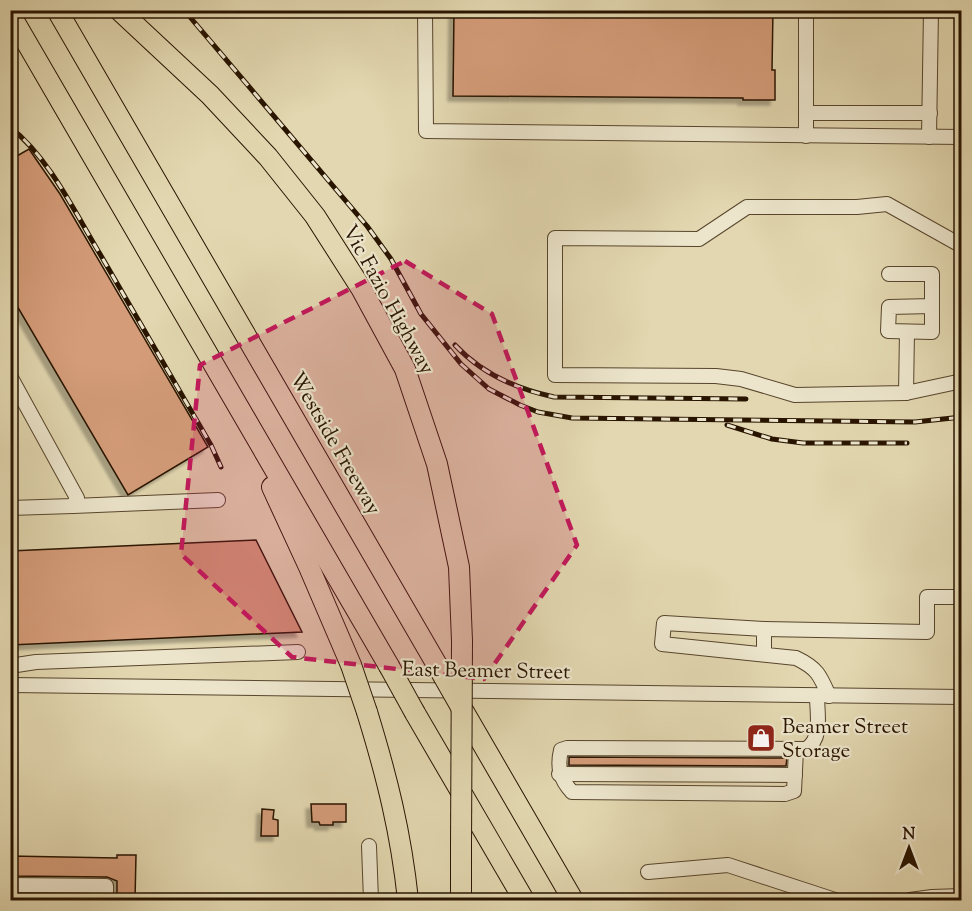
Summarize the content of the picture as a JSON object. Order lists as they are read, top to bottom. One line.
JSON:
{"streets":{"highway":["Vic Fazio Highway","Westside Freeway"],"street":["East Beamer Street"]},"places":{"shop":["Beamer Street Storage"]},"north":"top"}
